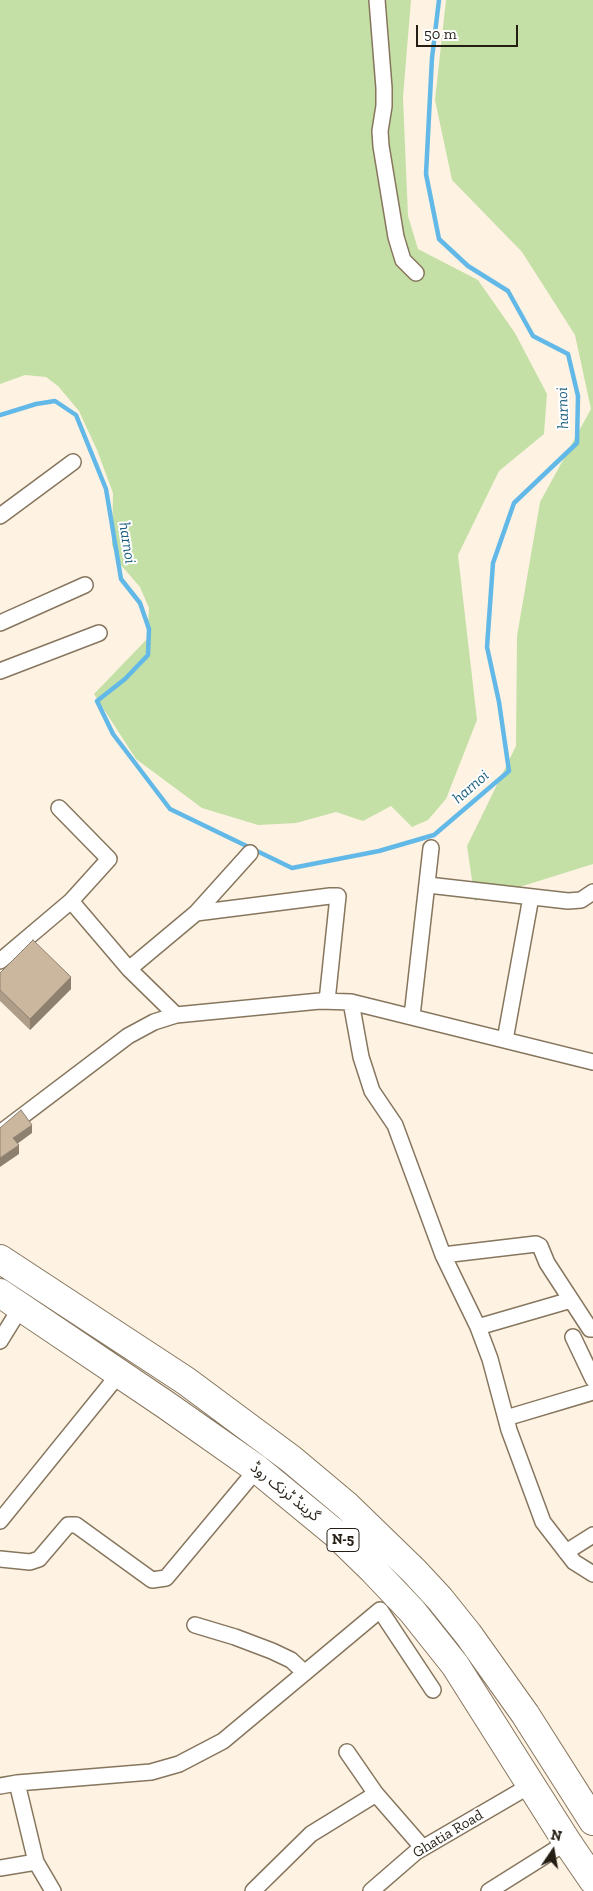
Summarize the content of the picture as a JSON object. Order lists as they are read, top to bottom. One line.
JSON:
{"streets":{"highway":["گرینڈ ٹرنک روڈ","N-5"],"street":["Ghatia Road"]},"crossings":[["گرینڈ ٹرنک روڈ","Ghatia Road"]],"water":["harnoi"],"scale_bar":"50 m","north":"top"}
